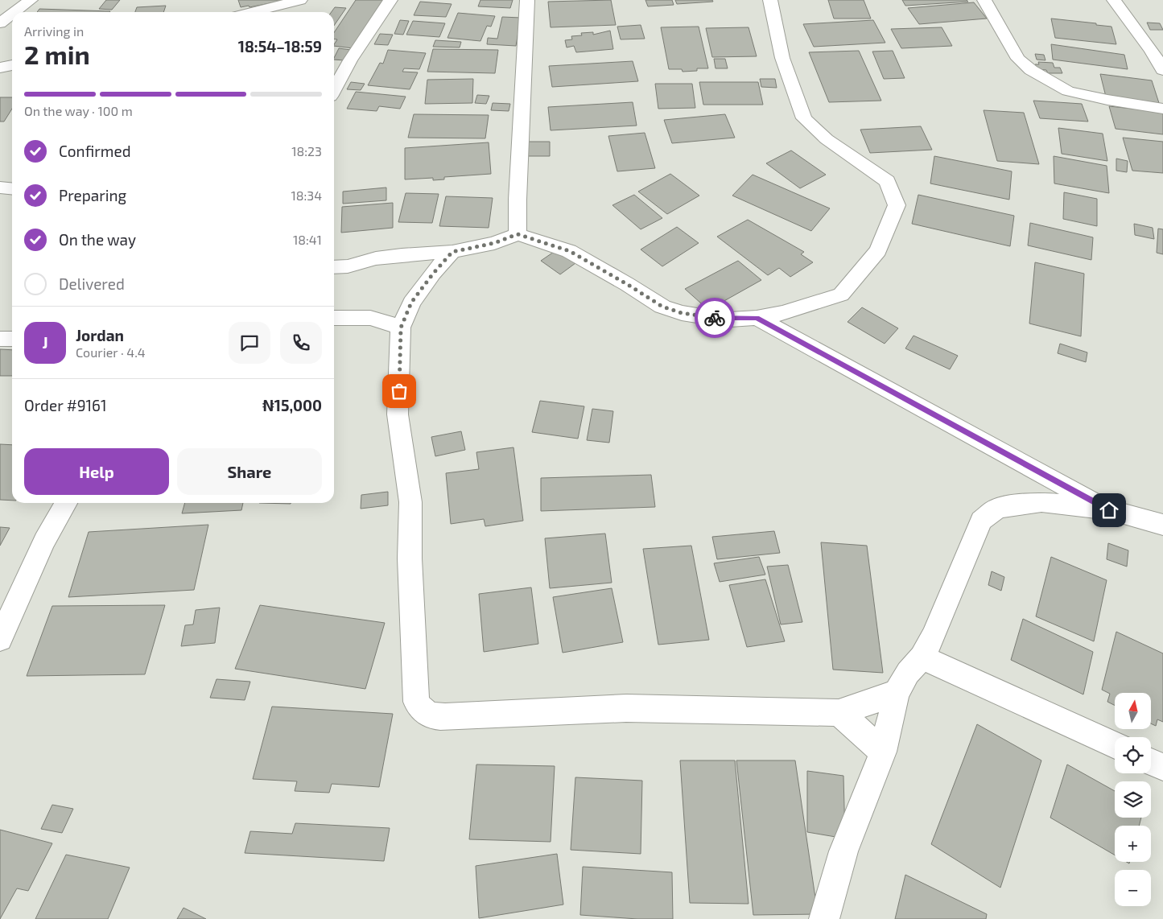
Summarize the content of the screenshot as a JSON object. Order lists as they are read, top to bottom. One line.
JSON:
{"north":"top","page":{"heading":["2 min","Arriving in","18:54–18:59"],"panel":["Jordan","Courier · 4.4","Order #9161","₦15,000"],"bar":"On the way · 100 m","list":[["Confirmed","18:23"],["Preparing","18:34"],["On the way","18:41"],"Delivered"],"round":"J","buttons":["Help","Share"],"map_buttons":["+","−"]}}
